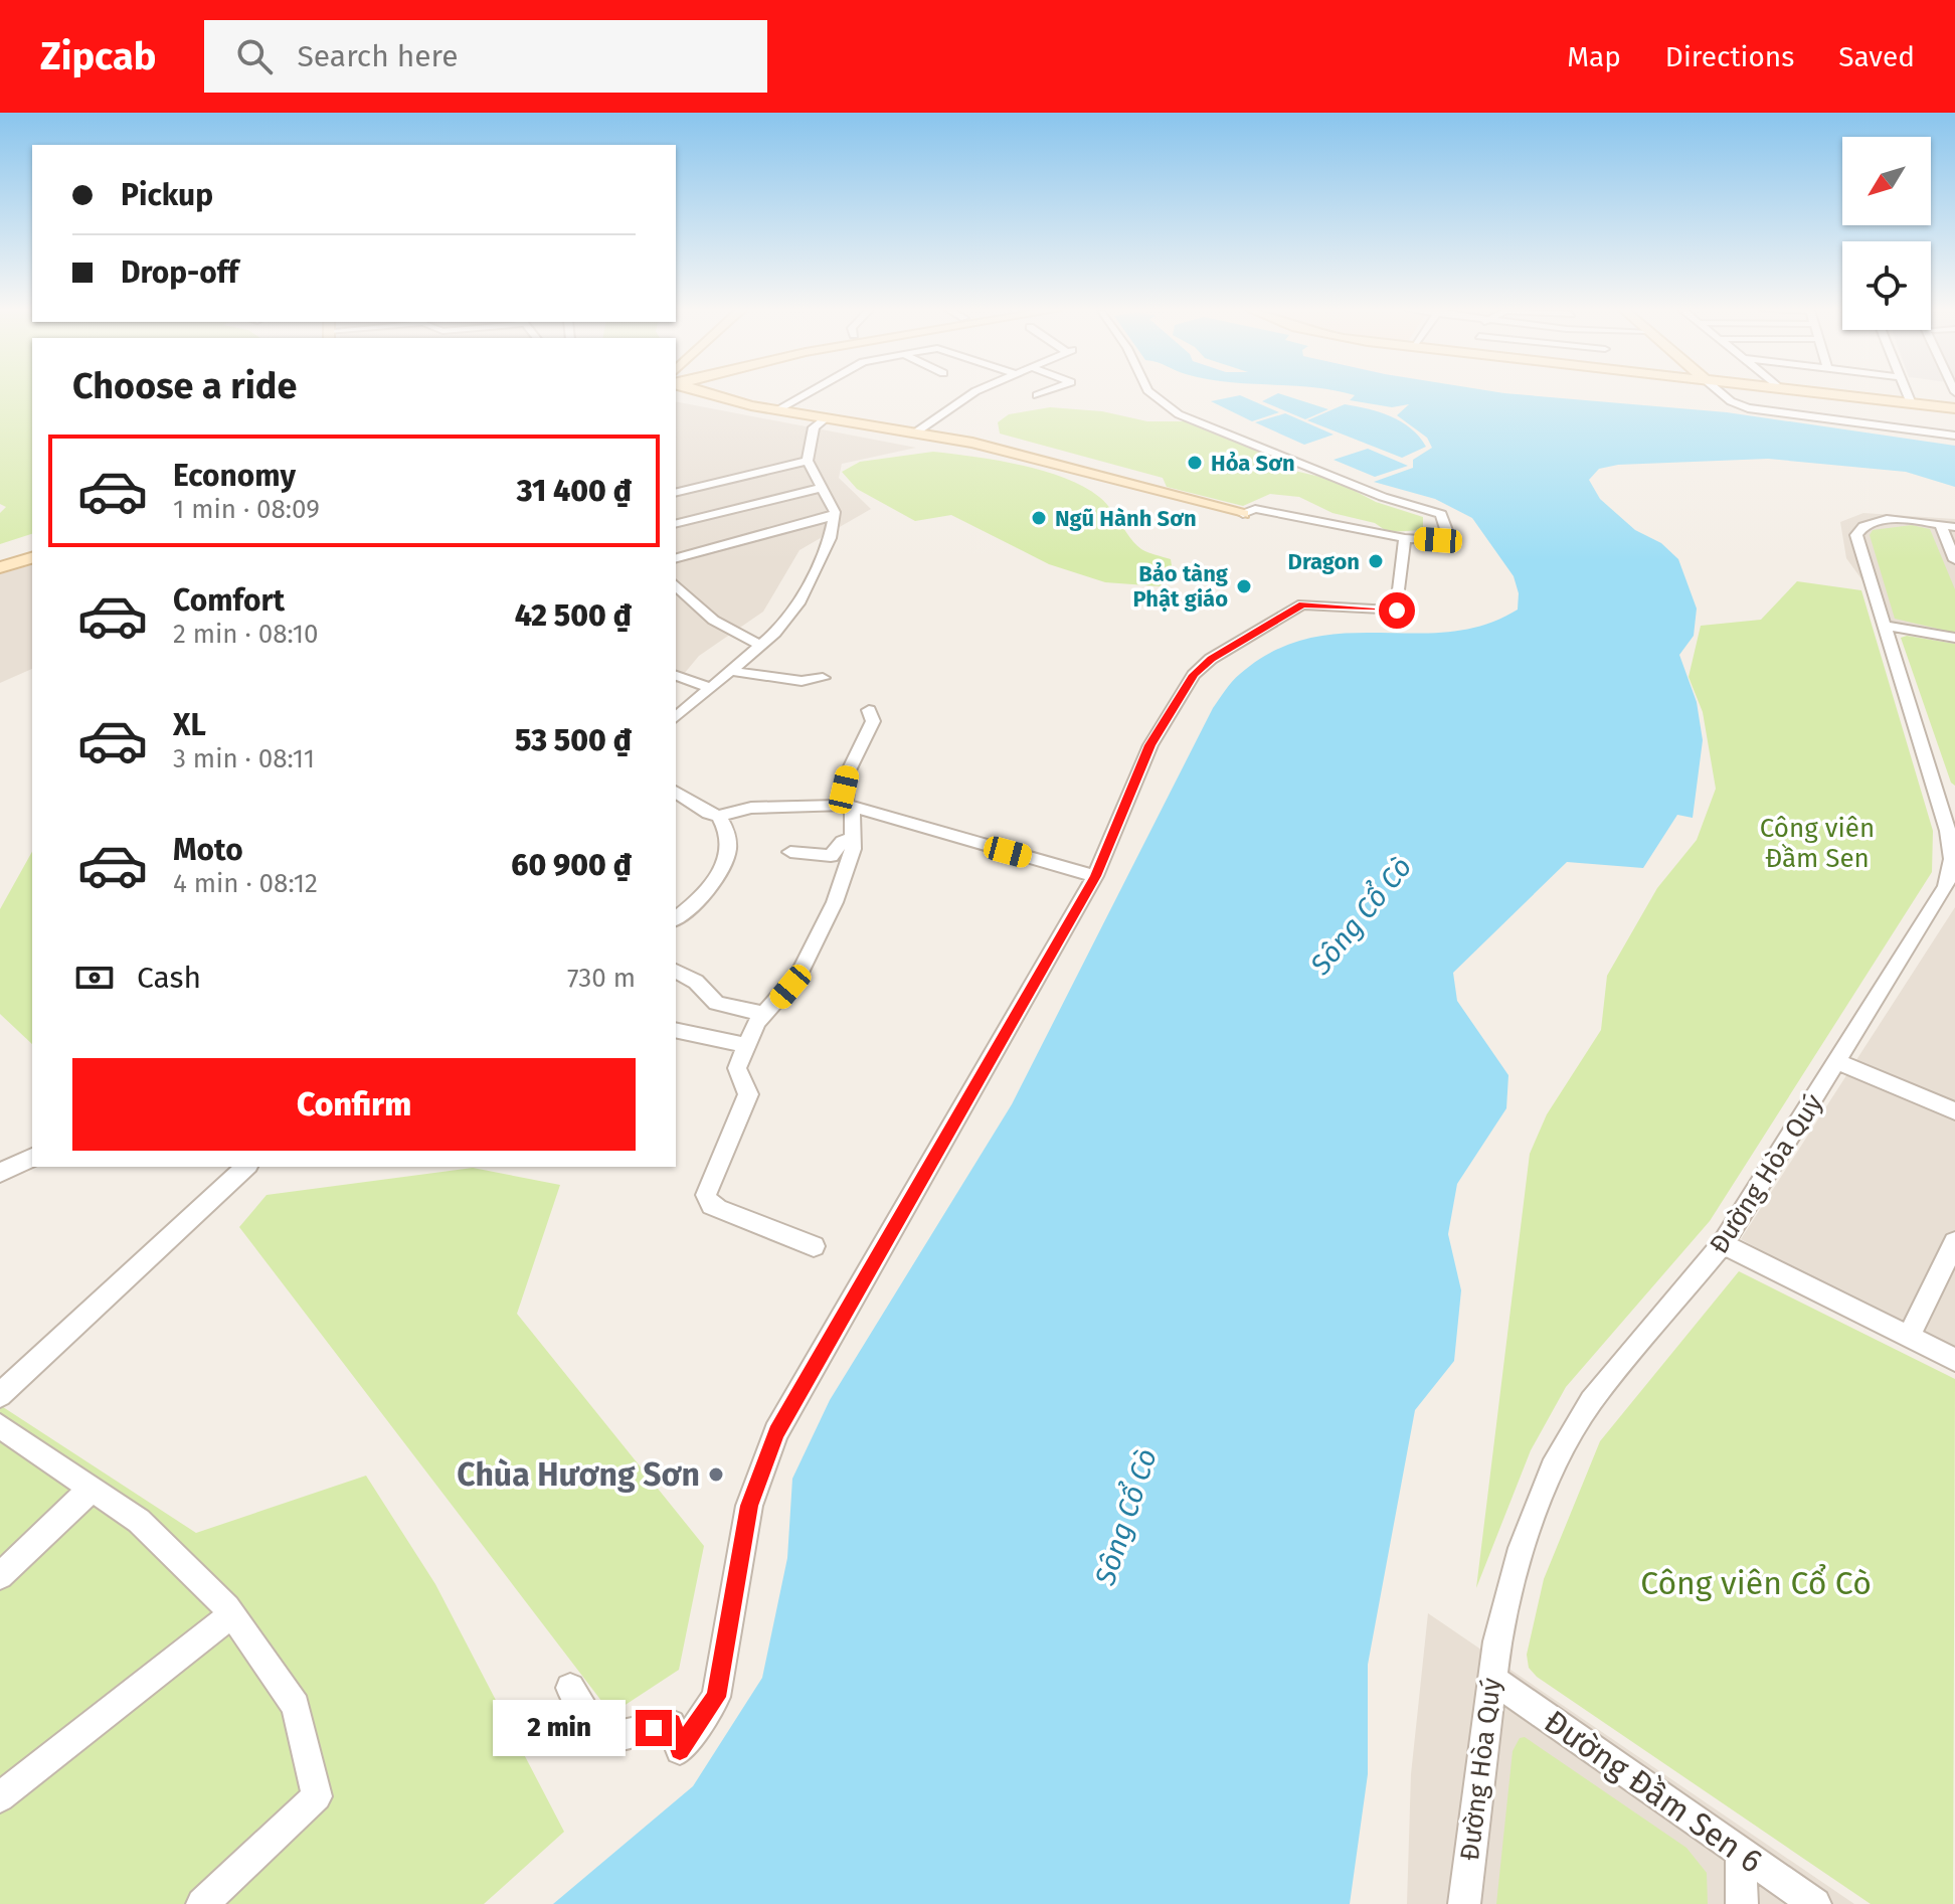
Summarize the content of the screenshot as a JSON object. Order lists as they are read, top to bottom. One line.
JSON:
{"streets":{"street":["Đường Hòa Quý","Đường Đầm Sen 6"]},"crossings":[["Đường Hòa Quý","Đường Đầm Sen 6"]],"water":["Sông Cổ Cò"],"parks":["Công viên Đầm Sen","Công viên Cổ Cò"],"places":["Hỏa Sơn","Ngũ Hành Sơn","Dragon","Bảo tàng Phật giáo","Chùa Hương Sơn"],"north":"bottom left","page":{"header":"Zipcab","search":"Search here","nav":["Map","Directions","Saved"],"banner":["Pickup","Drop-off"],"heading":"Choose a ride","list":[{"name":"Economy","note":"1 min · 08:09","value":"31 400 ₫"},{"name":"Comfort","note":"2 min · 08:10","value":"42 500 ₫"},{"name":"XL","note":"3 min · 08:11","value":"53 500 ₫"},{"name":"Moto","note":"4 min · 08:12","value":"60 900 ₫"}],"pay":["Cash","730 m"],"buttons":"Confirm","bubble":"2 min"}}
